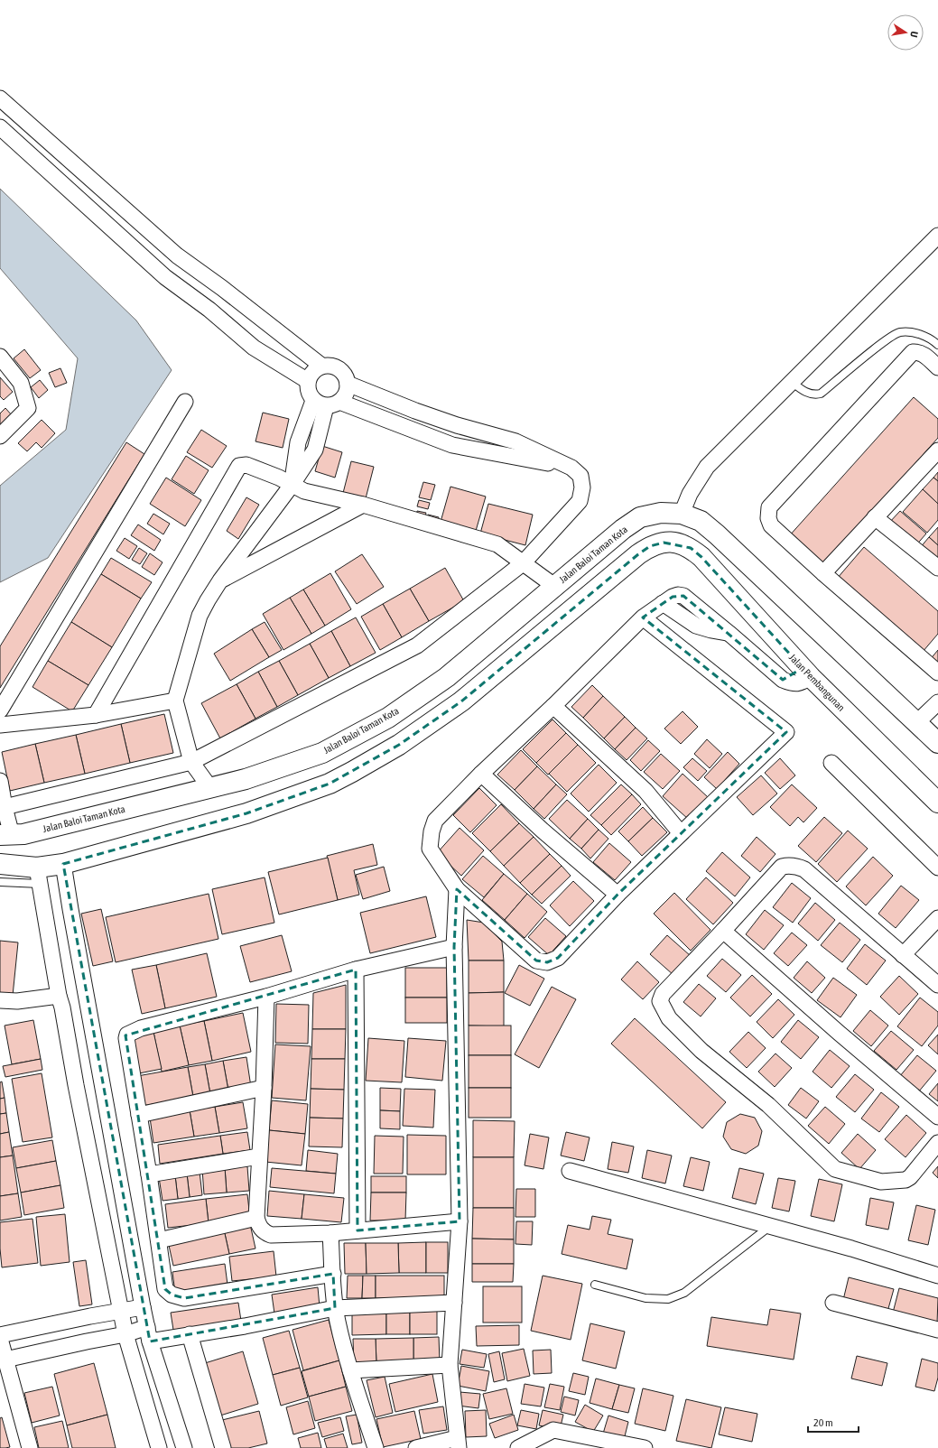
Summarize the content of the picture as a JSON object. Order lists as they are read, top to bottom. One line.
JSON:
{"streets":{"highway":["Jalan Baloi Taman Kota","Jalan Pembangunan"]},"scale_bar":"20 m","north":"right"}
